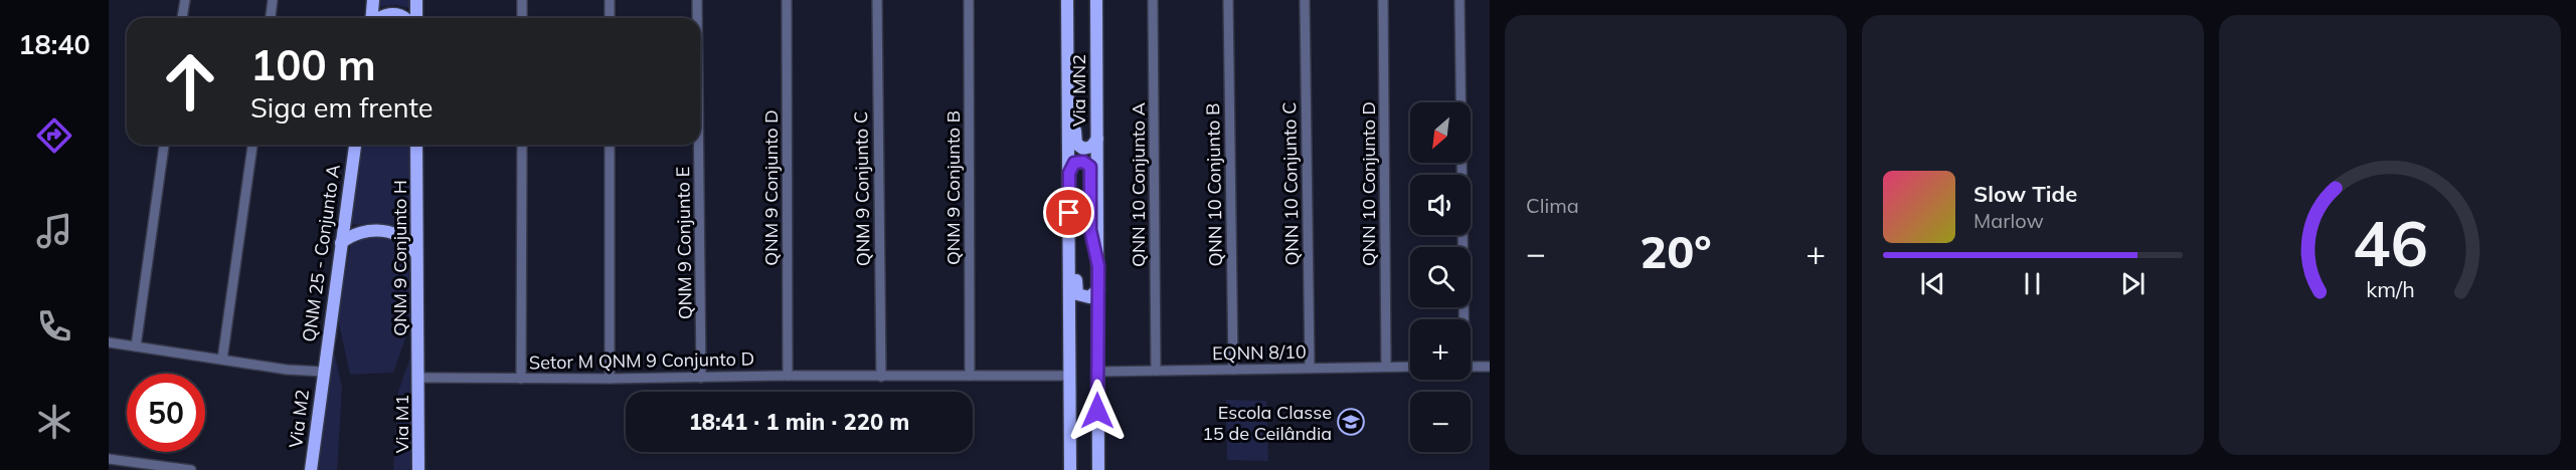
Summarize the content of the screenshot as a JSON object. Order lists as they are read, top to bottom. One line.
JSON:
{"streets":{"main road":["Via MN2","QNM 25 - Conjunto A","QNM 9 Conjunto H","Via M2","Via M1"],"street":["QNN 10 Conjunto C","QNN 10 Conjunto D","QNN 10 Conjunto A","QNN 10 Conjunto B","QNM 9 Conjunto D","QNM 9 Conjunto B","QNM 9 Conjunto C","QNM 9 Conjunto E","EQNN 8/10","Setor M QNM 9 Conjunto D"]},"crossings":[["Via MN2","EQNN 8/10"],["QNN 10 Conjunto C","EQNN 8/10"],["QNN 10 Conjunto D","EQNN 8/10"],["QNN 10 Conjunto A","EQNN 8/10"],["QNN 10 Conjunto B","EQNN 8/10"],["QNM 9 Conjunto D","Setor M QNM 9 Conjunto D"],["QNM 9 Conjunto B","Setor M QNM 9 Conjunto D"],["QNM 9 Conjunto C","Setor M QNM 9 Conjunto D"],["QNM 9 Conjunto E","Setor M QNM 9 Conjunto D"],["QNM 25 - Conjunto A","Via M2"],["QNM 9 Conjunto H","Setor M QNM 9 Conjunto D"],["QNM 9 Conjunto H","Via M1"],["Setor M QNM 9 Conjunto D","Via M1"]],"places":{"school or university":["Escola Classe 15 de Ceilândia"]},"north":"bottom left","page":{"tabs":"18:40","tile":"Clima","turn":["100 m","Siga em frente"],"map_buttons":["+","−"],"song":["Slow Tide","Marlow"],"heat":["−","20°","+"],"limit":"50","trip":"18:41 · 1 min · 220 m","gauge":["46","km/h"]}}
